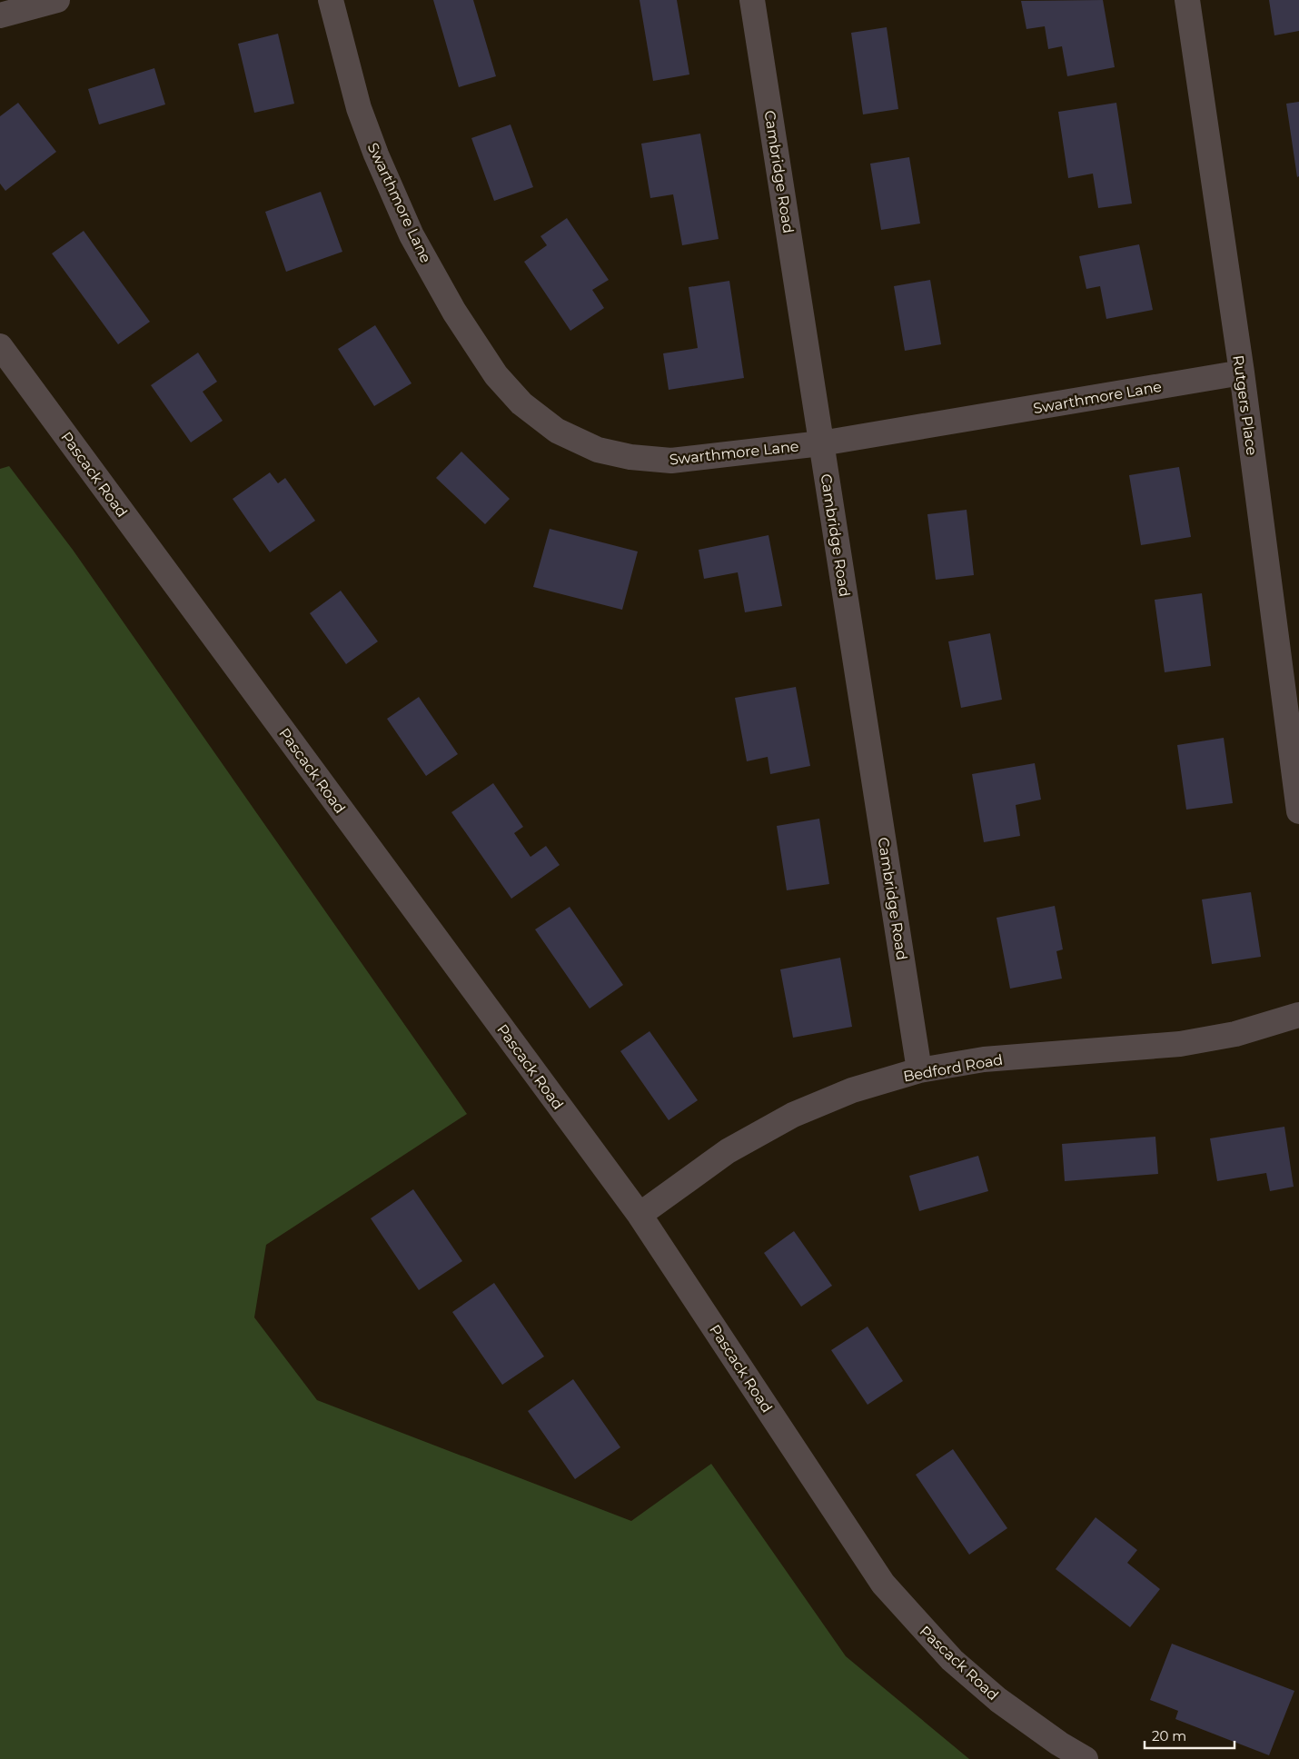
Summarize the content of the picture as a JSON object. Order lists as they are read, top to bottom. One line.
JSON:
{"streets":{"street":["Cambridge Road","Swarthmore Lane","Rutgers Place","Pascack Road","Bedford Road"]},"crossings":[["Cambridge Road","Swarthmore Lane"],["Cambridge Road","Bedford Road"],["Swarthmore Lane","Rutgers Place"],["Pascack Road","Bedford Road"]],"scale_bar":"20 m"}
